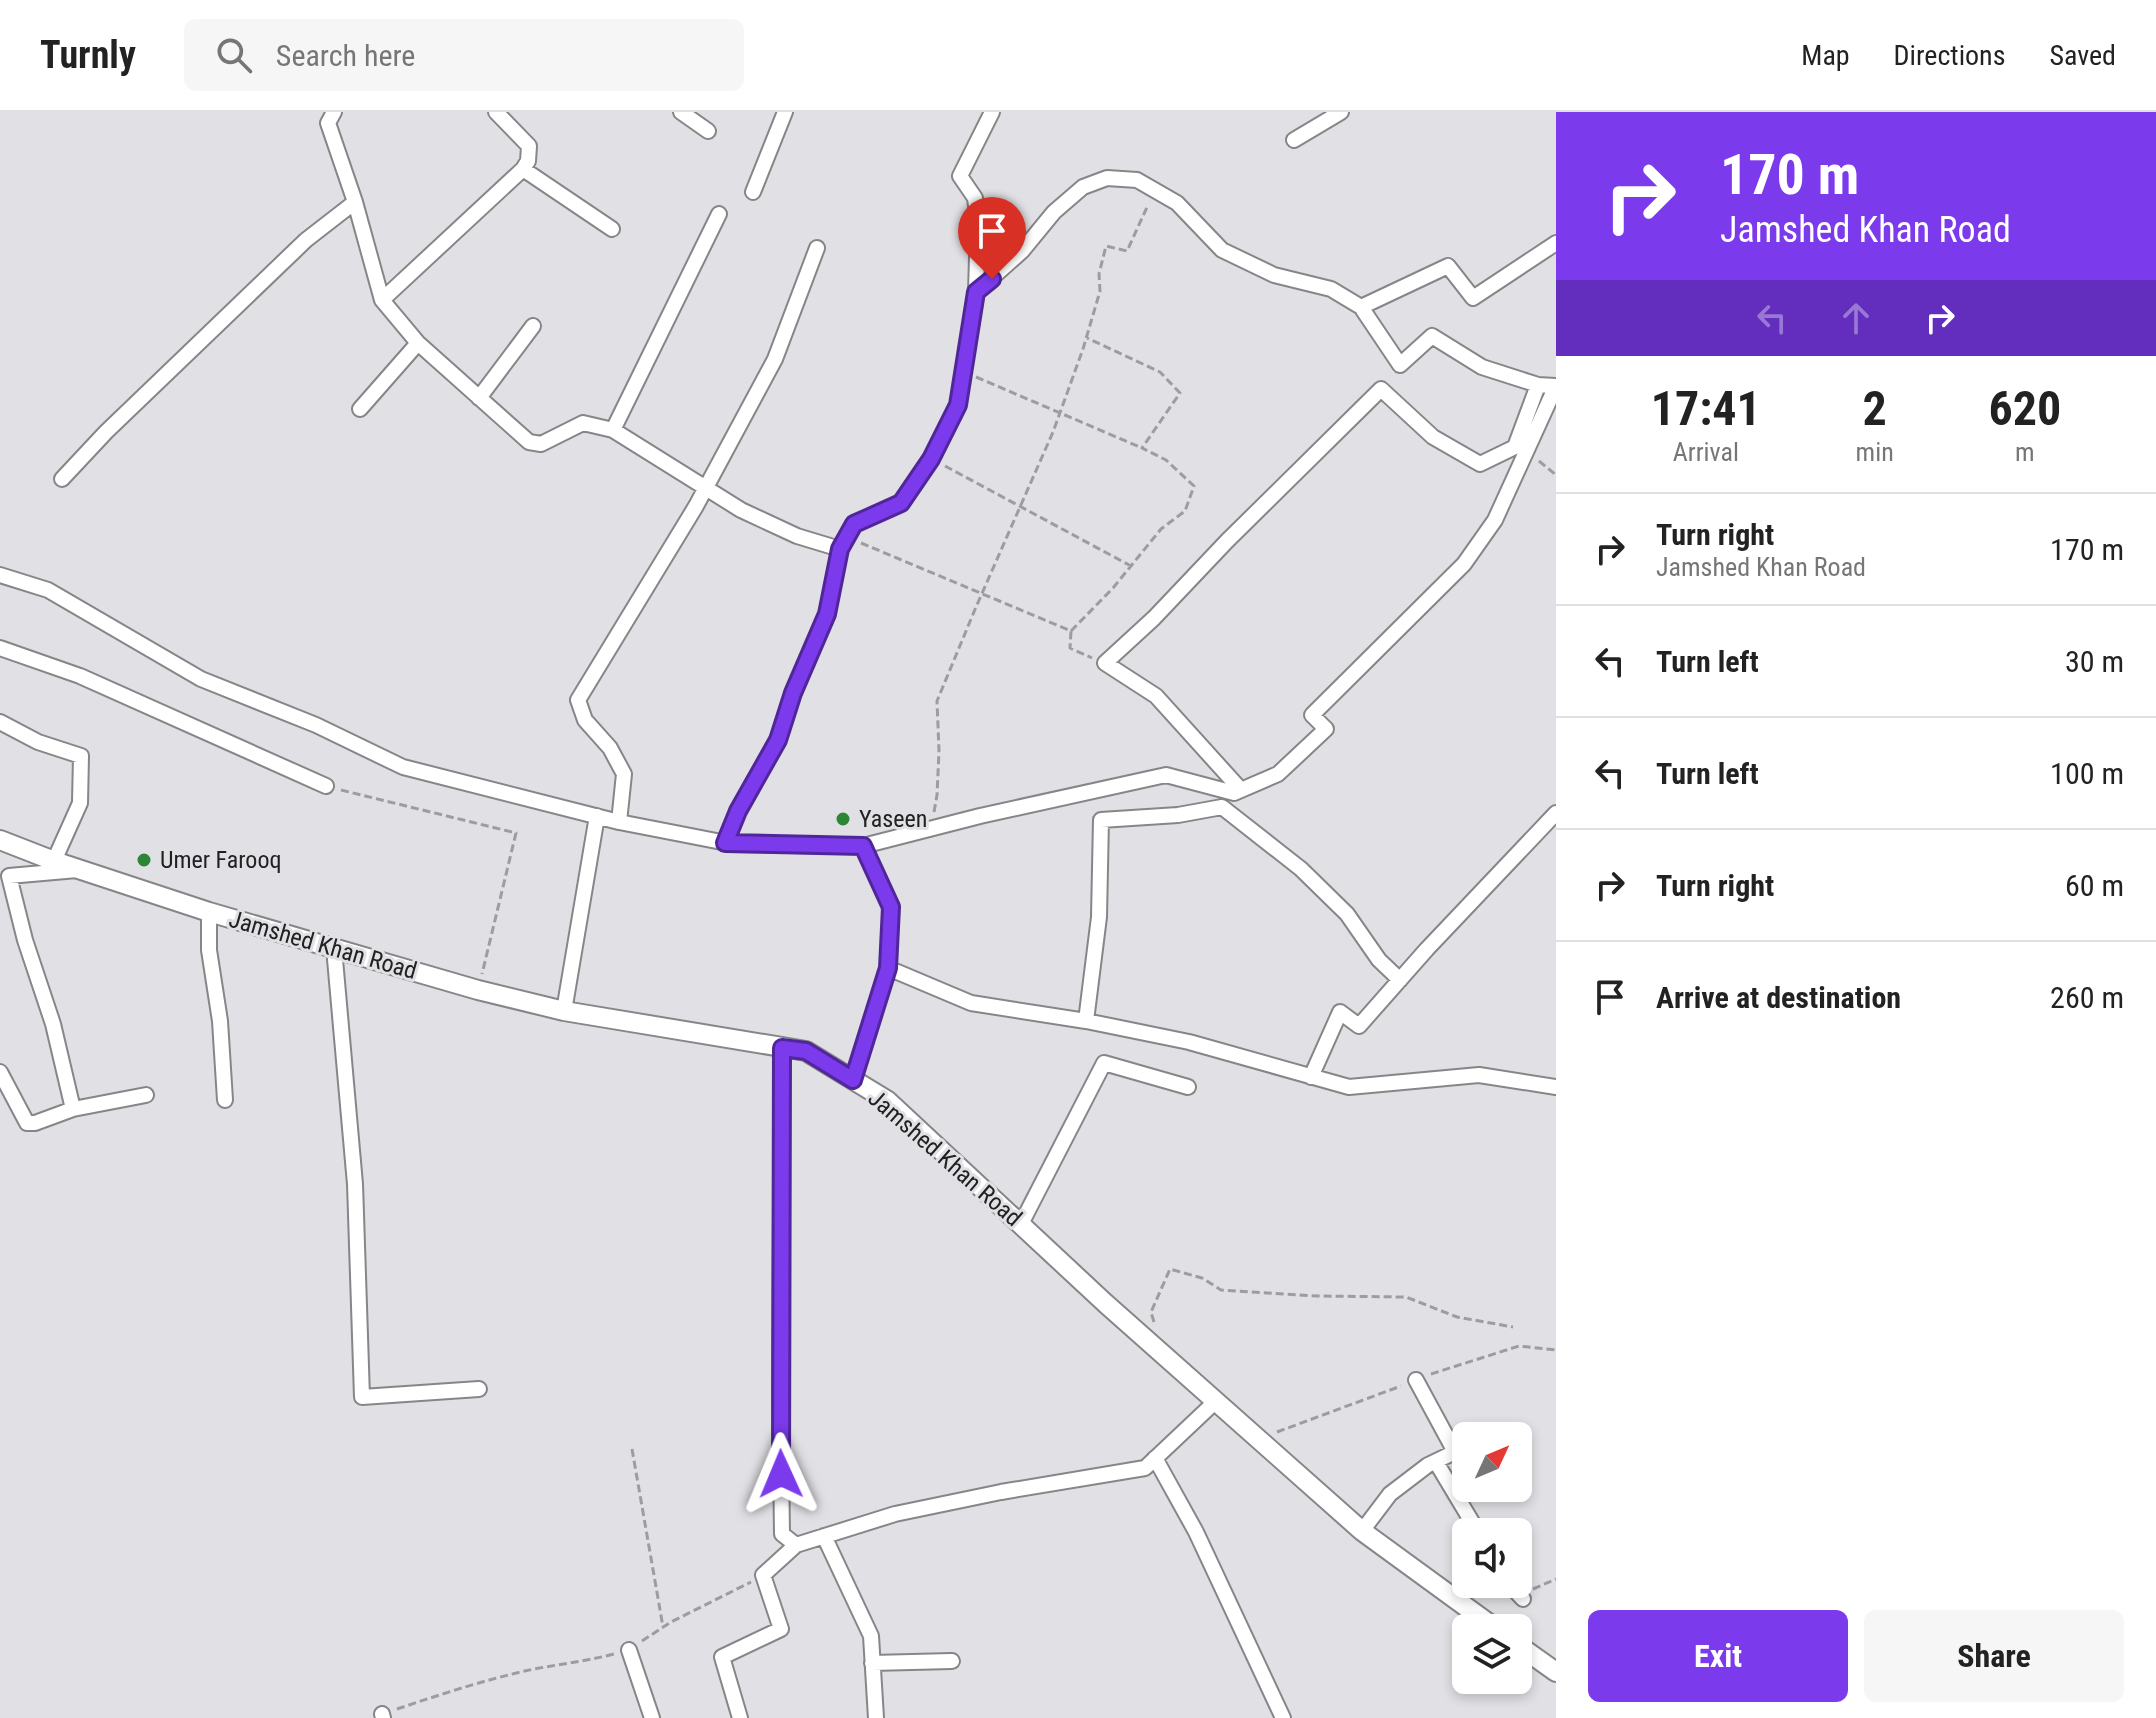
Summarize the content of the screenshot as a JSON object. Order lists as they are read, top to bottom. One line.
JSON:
{"streets":{"street":["Jamshed Khan Road"]},"places":["Yaseen","Umer Farooq"],"north":"top right","page":{"header":"Turnly","search":"Search here","nav":["Map","Directions","Saved"],"turn":["170 m","Jamshed Khan Road"],"eta":["17:41","Arrival","2","min","620","m"],"list":[{"name":"Turn right","note":"Jamshed Khan Road","value":"170 m"},{"name":"Turn left","value":"30 m"},{"name":"Turn left","value":"100 m"},{"name":"Turn right","value":"60 m"},{"name":"Arrive at destination","value":"260 m"}],"buttons":["Exit","Share"]}}
